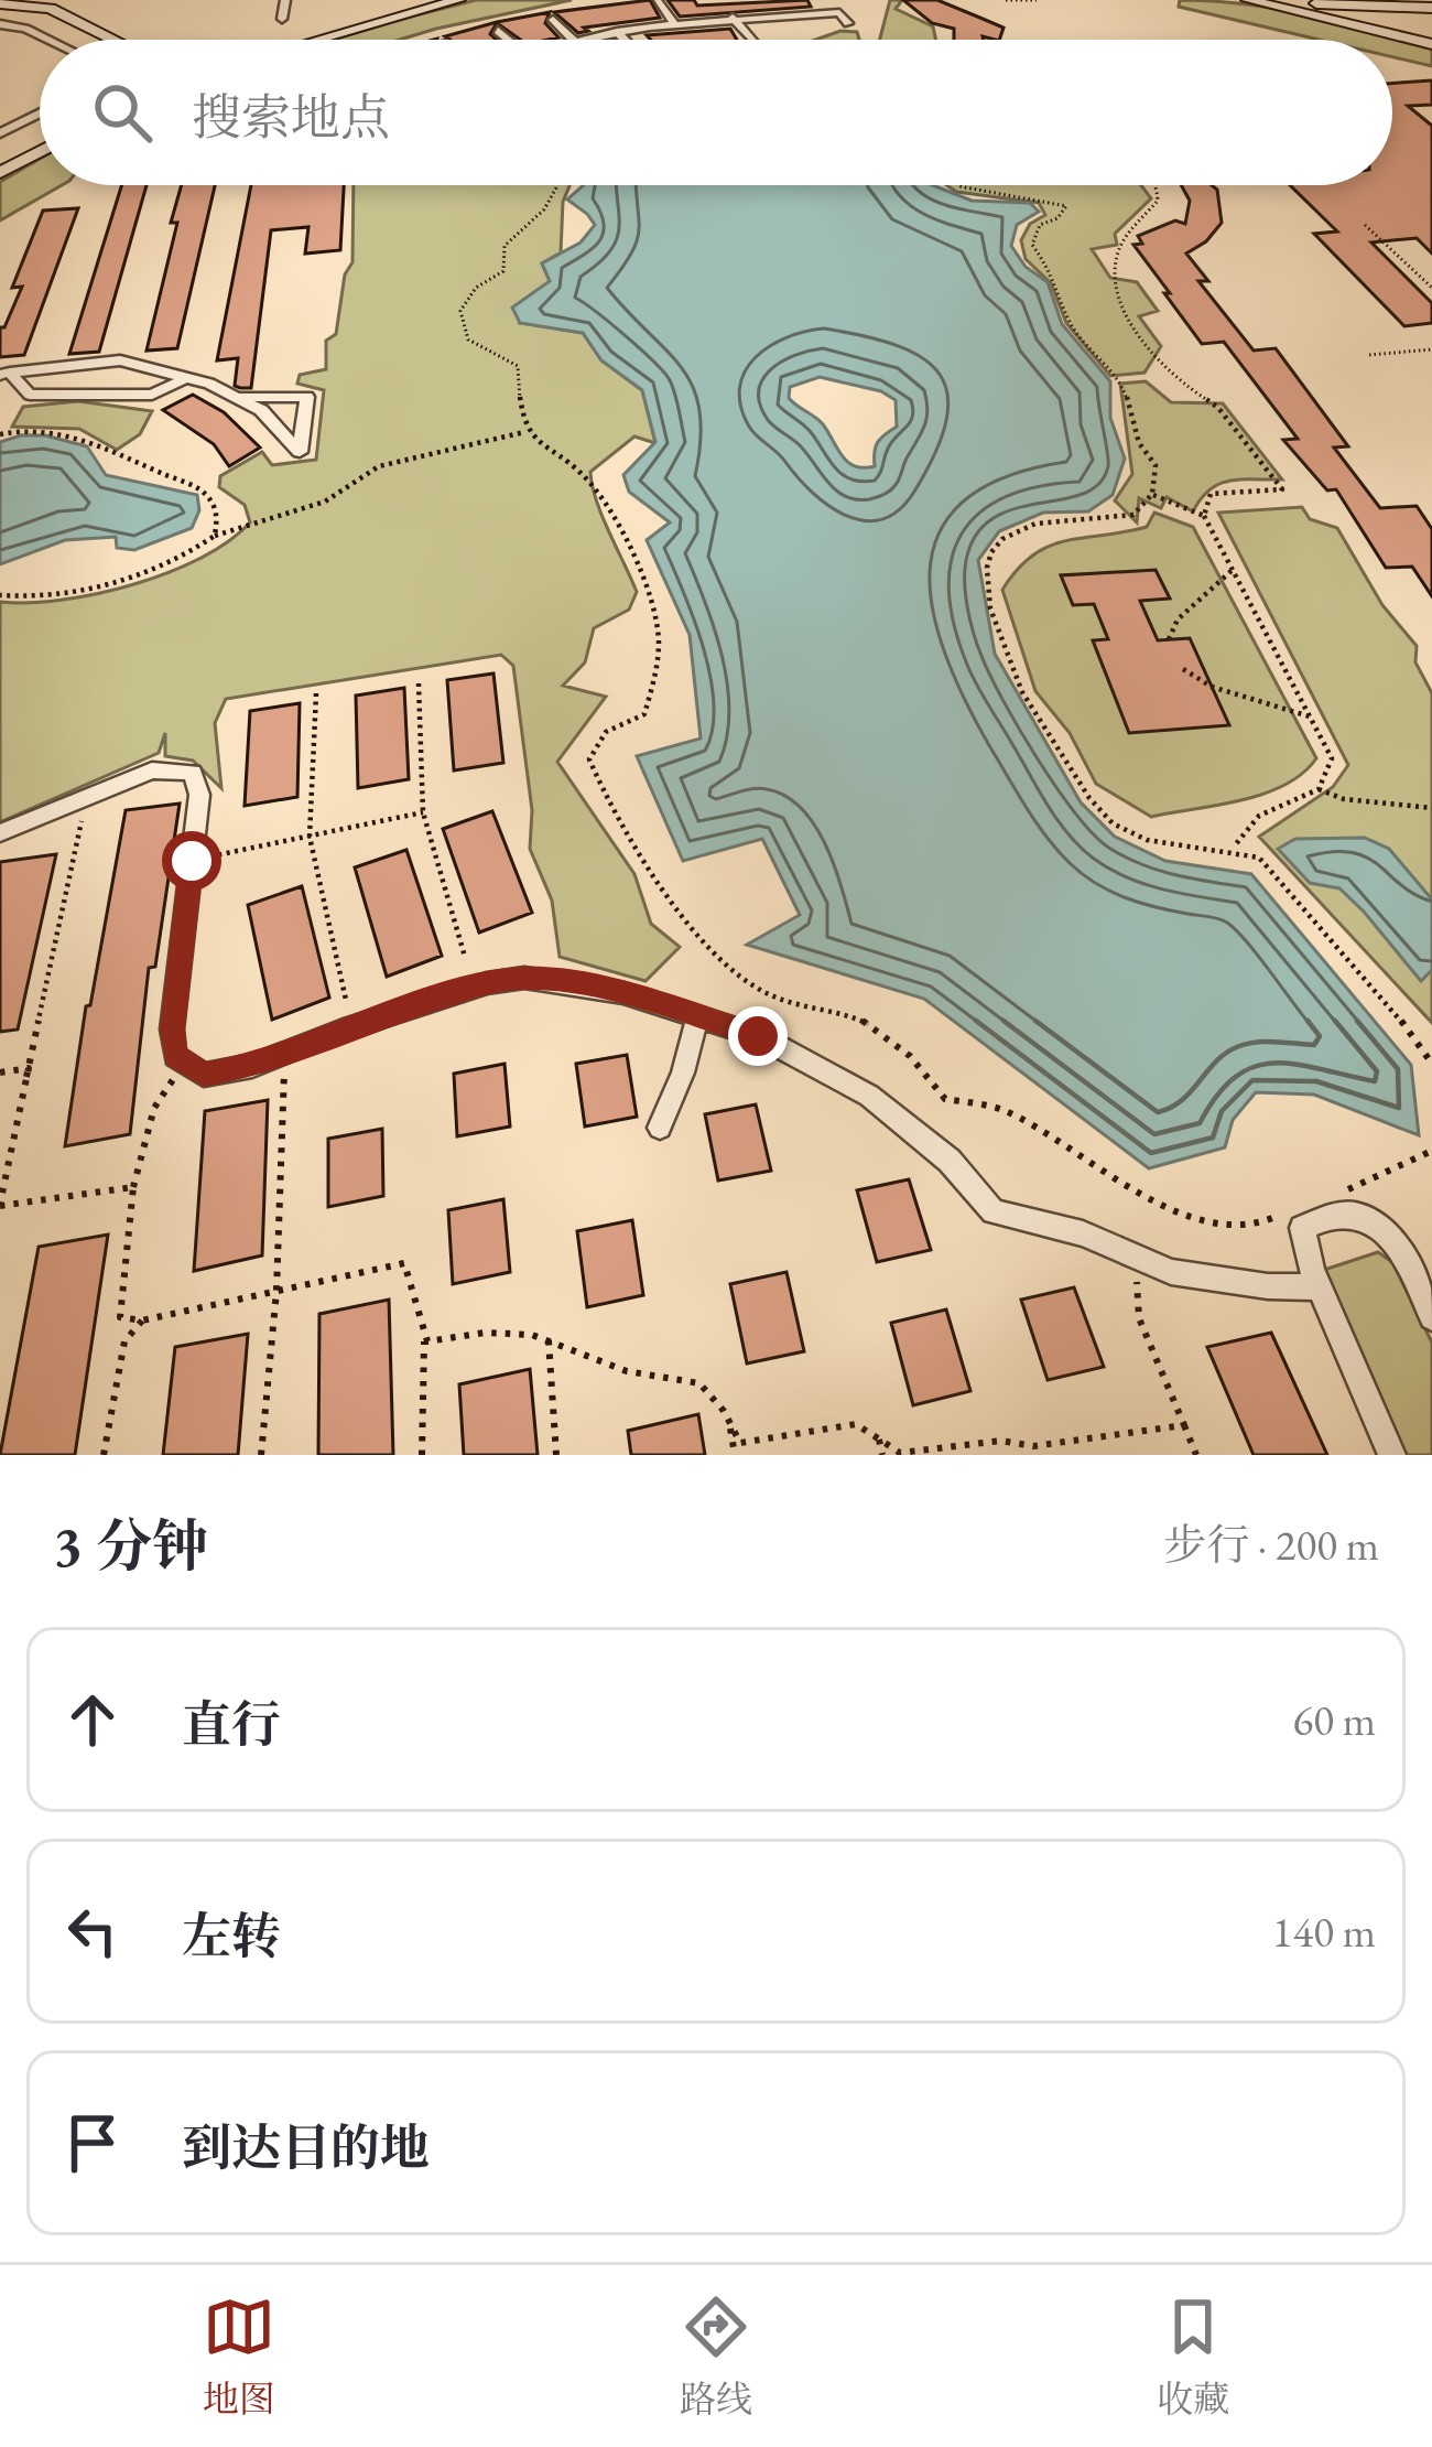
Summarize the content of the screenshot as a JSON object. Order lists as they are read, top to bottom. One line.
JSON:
{"page":{"search":"搜索地点","heading":["3 分钟","步行 · 200 m"],"list":[["直行","60 m"],["左转","140 m"],"到达目的地"],"nav":["地图","路线","收藏"]}}
